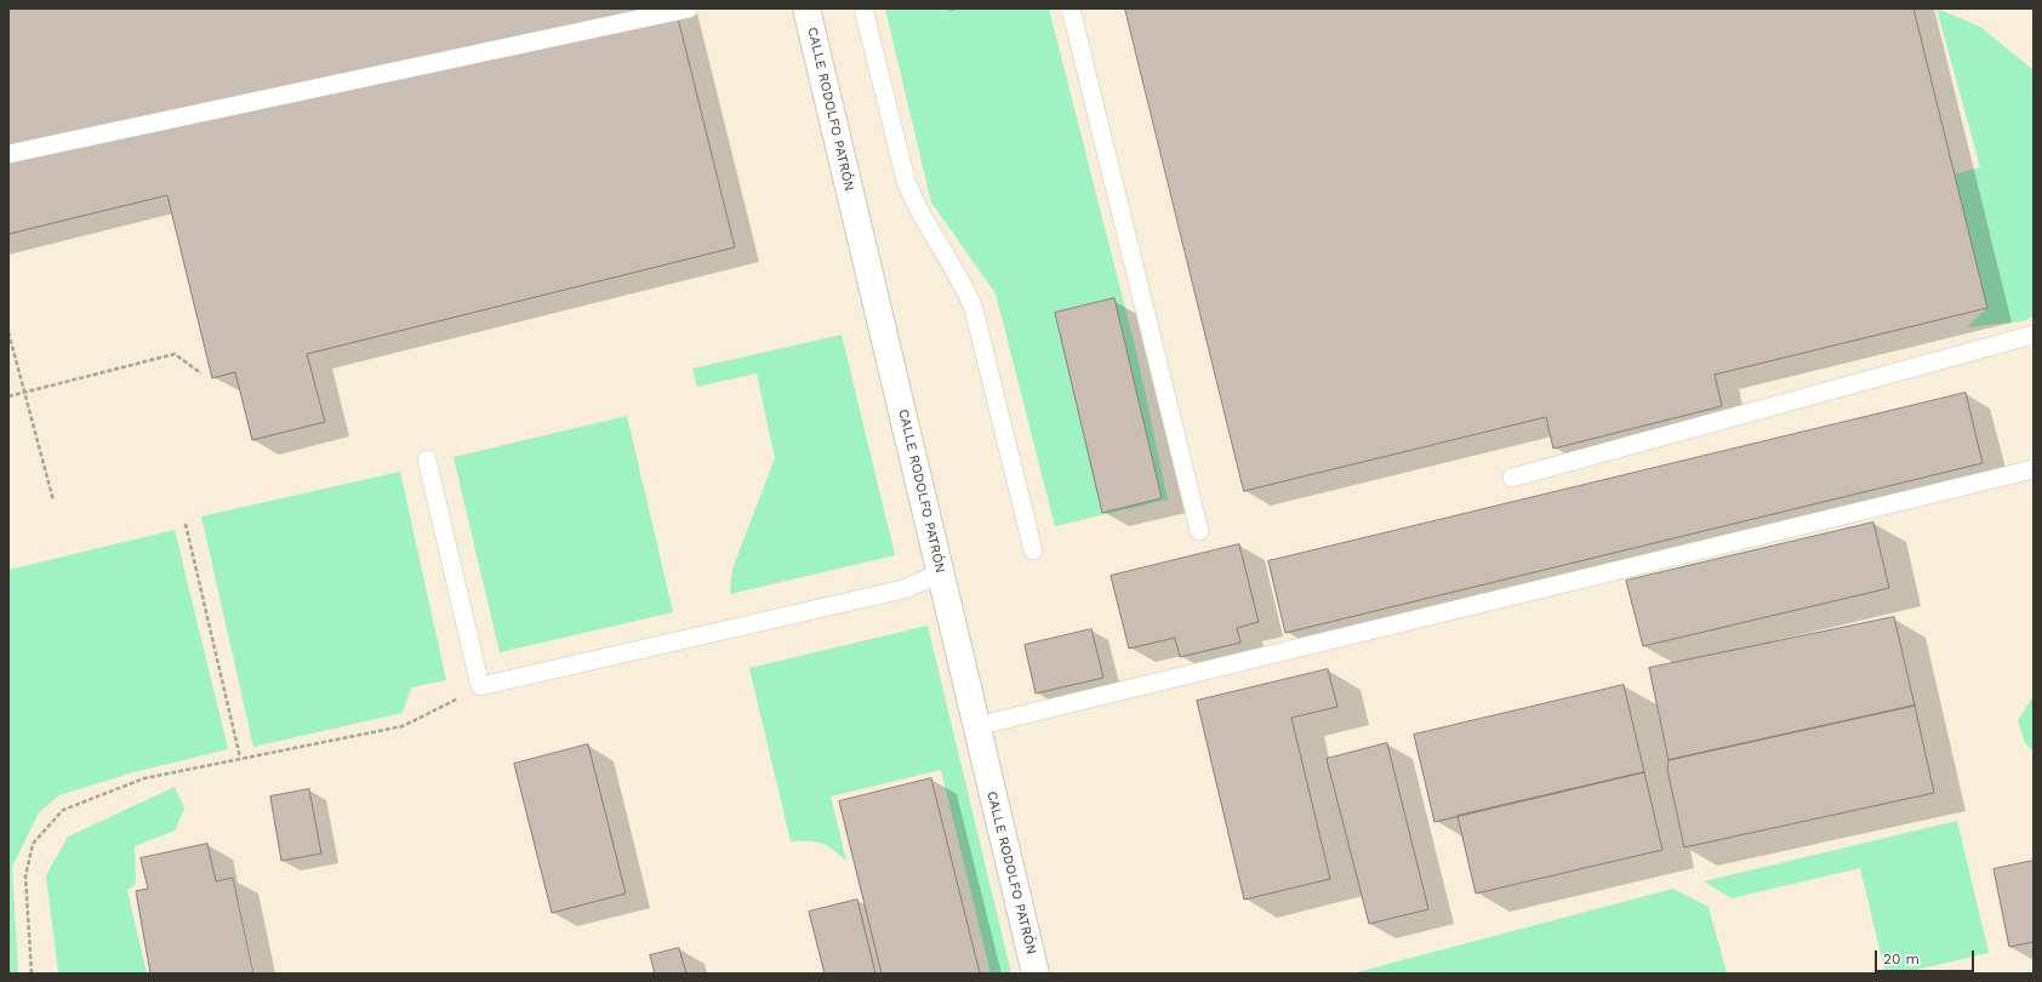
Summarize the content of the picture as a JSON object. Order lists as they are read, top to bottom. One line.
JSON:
{"streets":{"street":["CALLE RODOLFO PATRÓN"]},"scale_bar":"20 m"}
